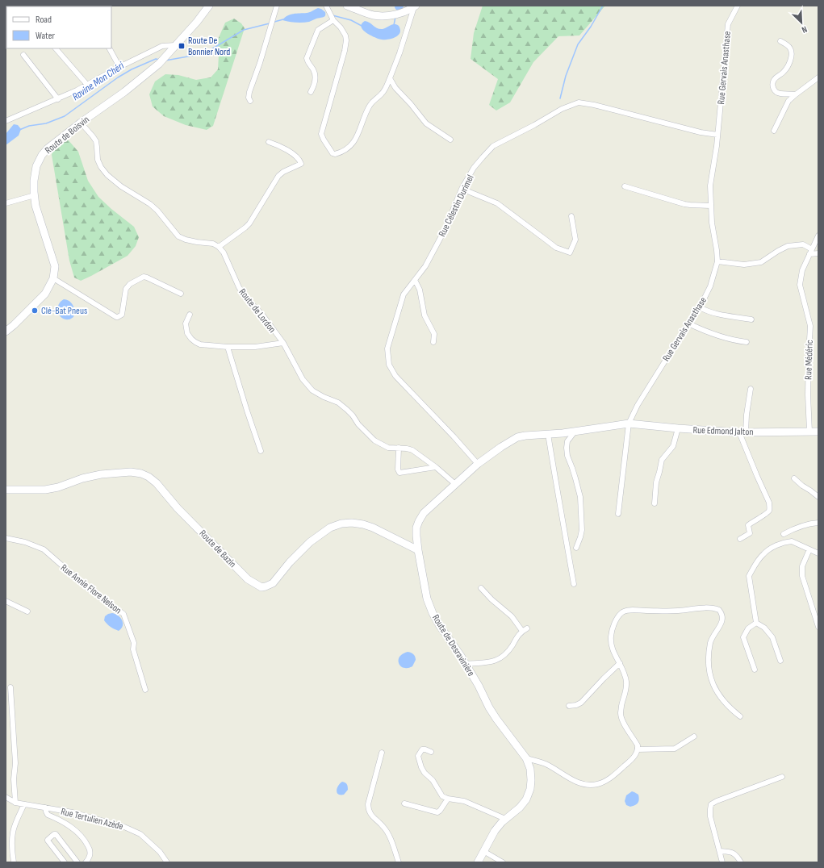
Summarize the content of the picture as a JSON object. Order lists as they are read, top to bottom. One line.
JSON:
{"streets":{"street":["Rue Gervais Anasthase","Route de Boisvin","Rue Célestin Durimel","Route de Lordon","Rue Médéric","Rue Edmond Jalton","Route de Bazin","Rue Annie Flore Nelson","Route de Desravinière","Rue Tertulien Azède"]},"crossings":[["Rue Gervais Anasthase","Rue Célestin Durimel"],["Rue Gervais Anasthase","Rue Edmond Jalton"],["Rue Gervais Anasthase","Route de Desravinière"],["Rue Célestin Durimel","Route de Desravinière"],["Route de Lordon","Route de Desravinière"],["Rue Médéric","Rue Edmond Jalton"],["Rue Edmond Jalton","Route de Desravinière"],["Route de Bazin","Route de Desravinière"]],"water":["Ravine Mon Chéri"],"places":{"transit":["Route De Bonnier Nord"],"other":["Clé-Bat Pneus"]},"legend":["Road","Water"],"north":"bottom right"}
